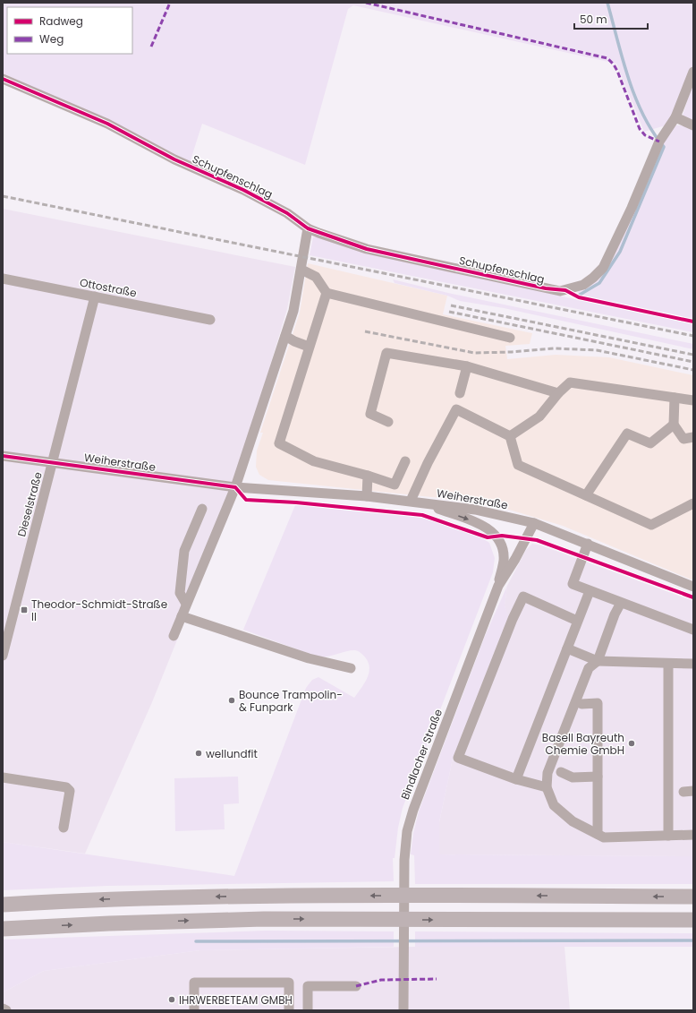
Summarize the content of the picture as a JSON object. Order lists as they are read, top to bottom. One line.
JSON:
{"streets":{"street":["Schupfenschlag","Ottostraße","Weiherstraße","Dieselstraße","Bindlacher Straße"]},"crossings":[["Ottostraße","Dieselstraße"],["Weiherstraße","Dieselstraße"],["Weiherstraße","Bindlacher Straße"]],"places":{"transit":["Theodor-Schmidt-Straße II"],"other":["Bounce Trampolin- & Funpark","Basell Bayreuth Chemie GmbH","wellundfit","IHRWERBETEAM GMBH"]},"legend":["Radweg","Weg"],"scale_bar":"50 m"}
